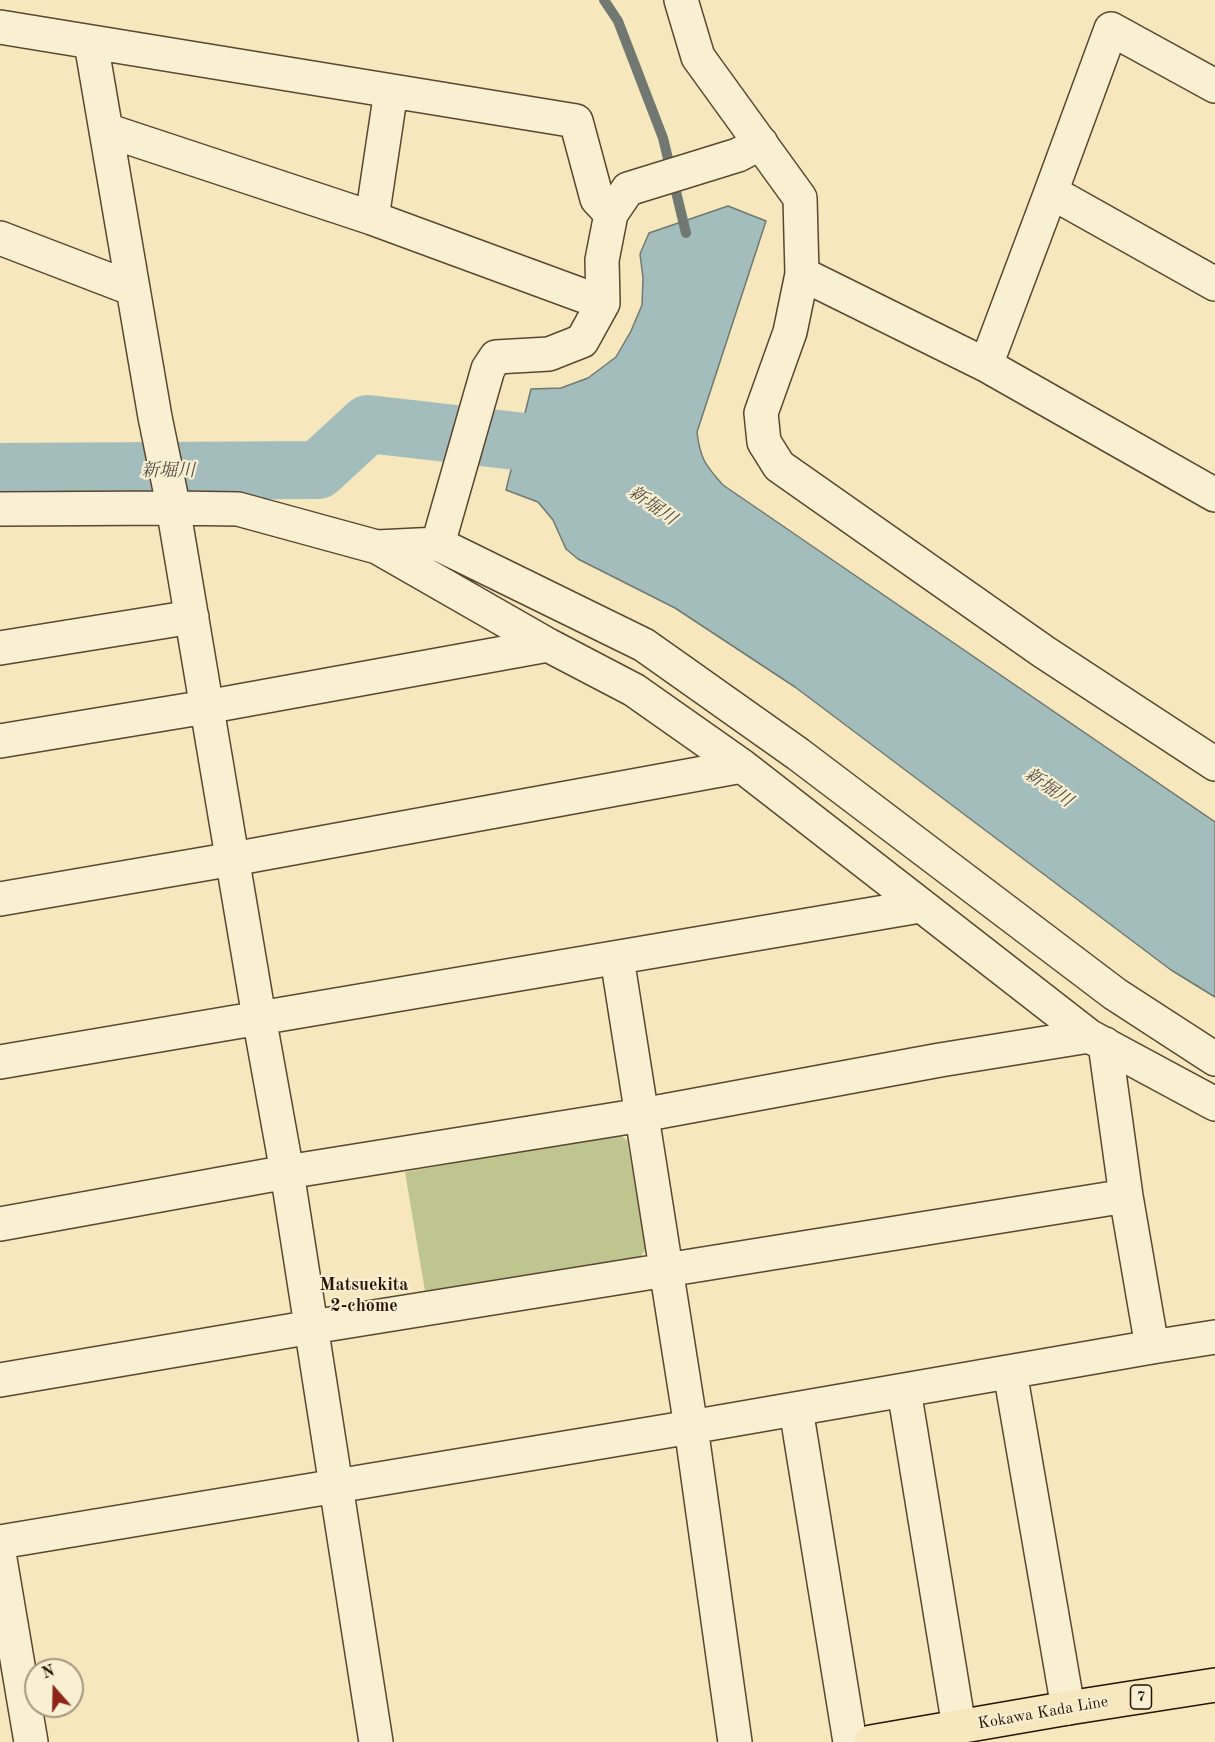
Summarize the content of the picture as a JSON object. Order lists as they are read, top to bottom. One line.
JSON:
{"streets":{"main road":["7","Kokawa Kada Line"]},"districts":["Matsuekita 2-chome"],"water":["新堀川"],"north":"top"}
